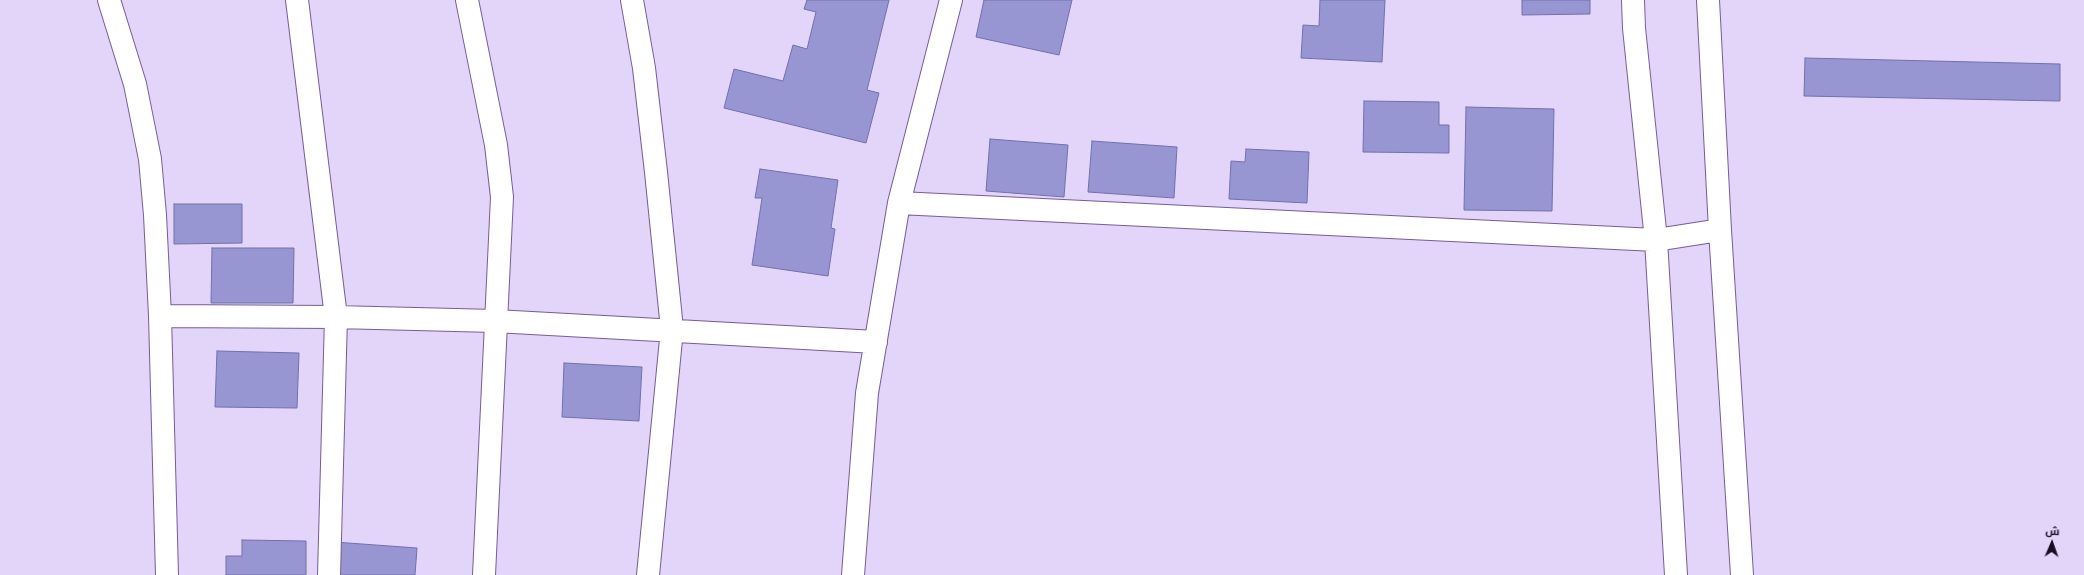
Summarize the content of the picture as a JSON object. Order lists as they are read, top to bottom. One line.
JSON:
{"north":"top"}
